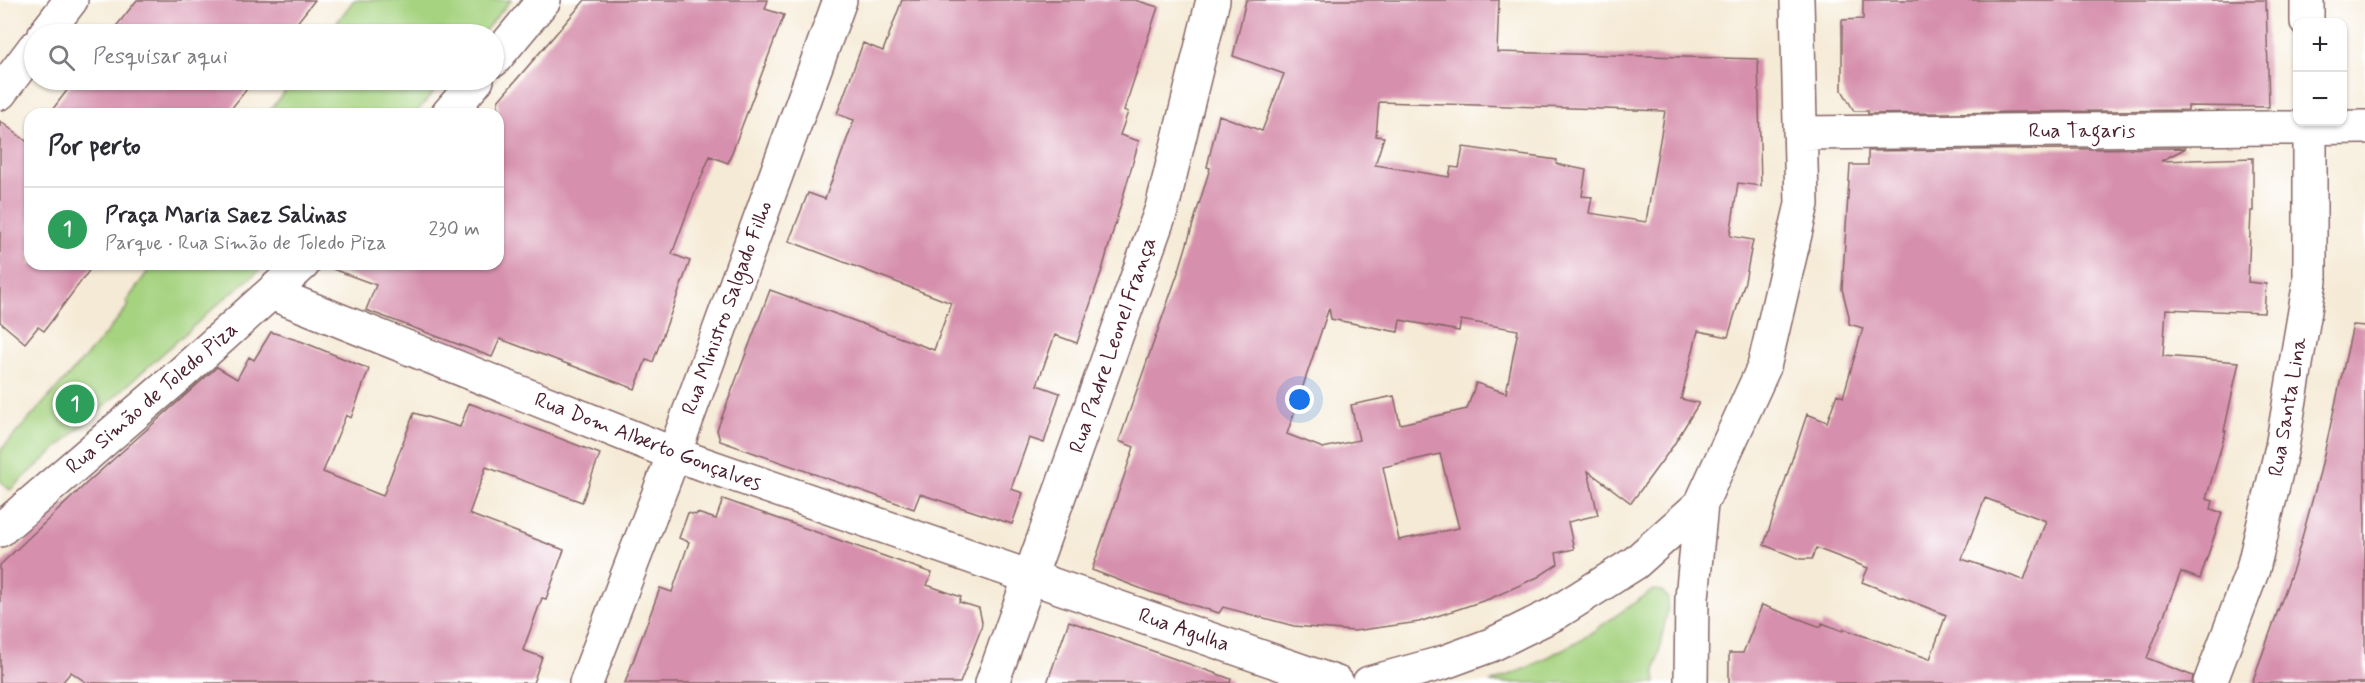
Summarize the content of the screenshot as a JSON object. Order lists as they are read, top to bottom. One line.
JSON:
{"streets":{"street":["Rua Tagaris","Rua Ministro Salgado Filho","Rua Padre Leonel França","Rua Simão de Toledo Piza","Rua Santa Lina","Rua Dom Alberto Gonçalves","Rua Agulha"]},"crossings":[["Rua Ministro Salgado Filho","Rua Dom Alberto Gonçalves"],["Rua Padre Leonel França","Rua Dom Alberto Gonçalves"],["Rua Padre Leonel França","Rua Agulha"],["Rua Simão de Toledo Piza","Rua Dom Alberto Gonçalves"],["Rua Dom Alberto Gonçalves","Rua Agulha"]],"page":{"map_buttons":["+","−"],"search":"Pesquisar aqui","heading":"Por perto","list":[{"mark":"1","name":"Praça Maria Saez Salinas","note":"Parque · Rua Simão de Toledo Piza","value":"230 m"}],"pins":"1"}}
